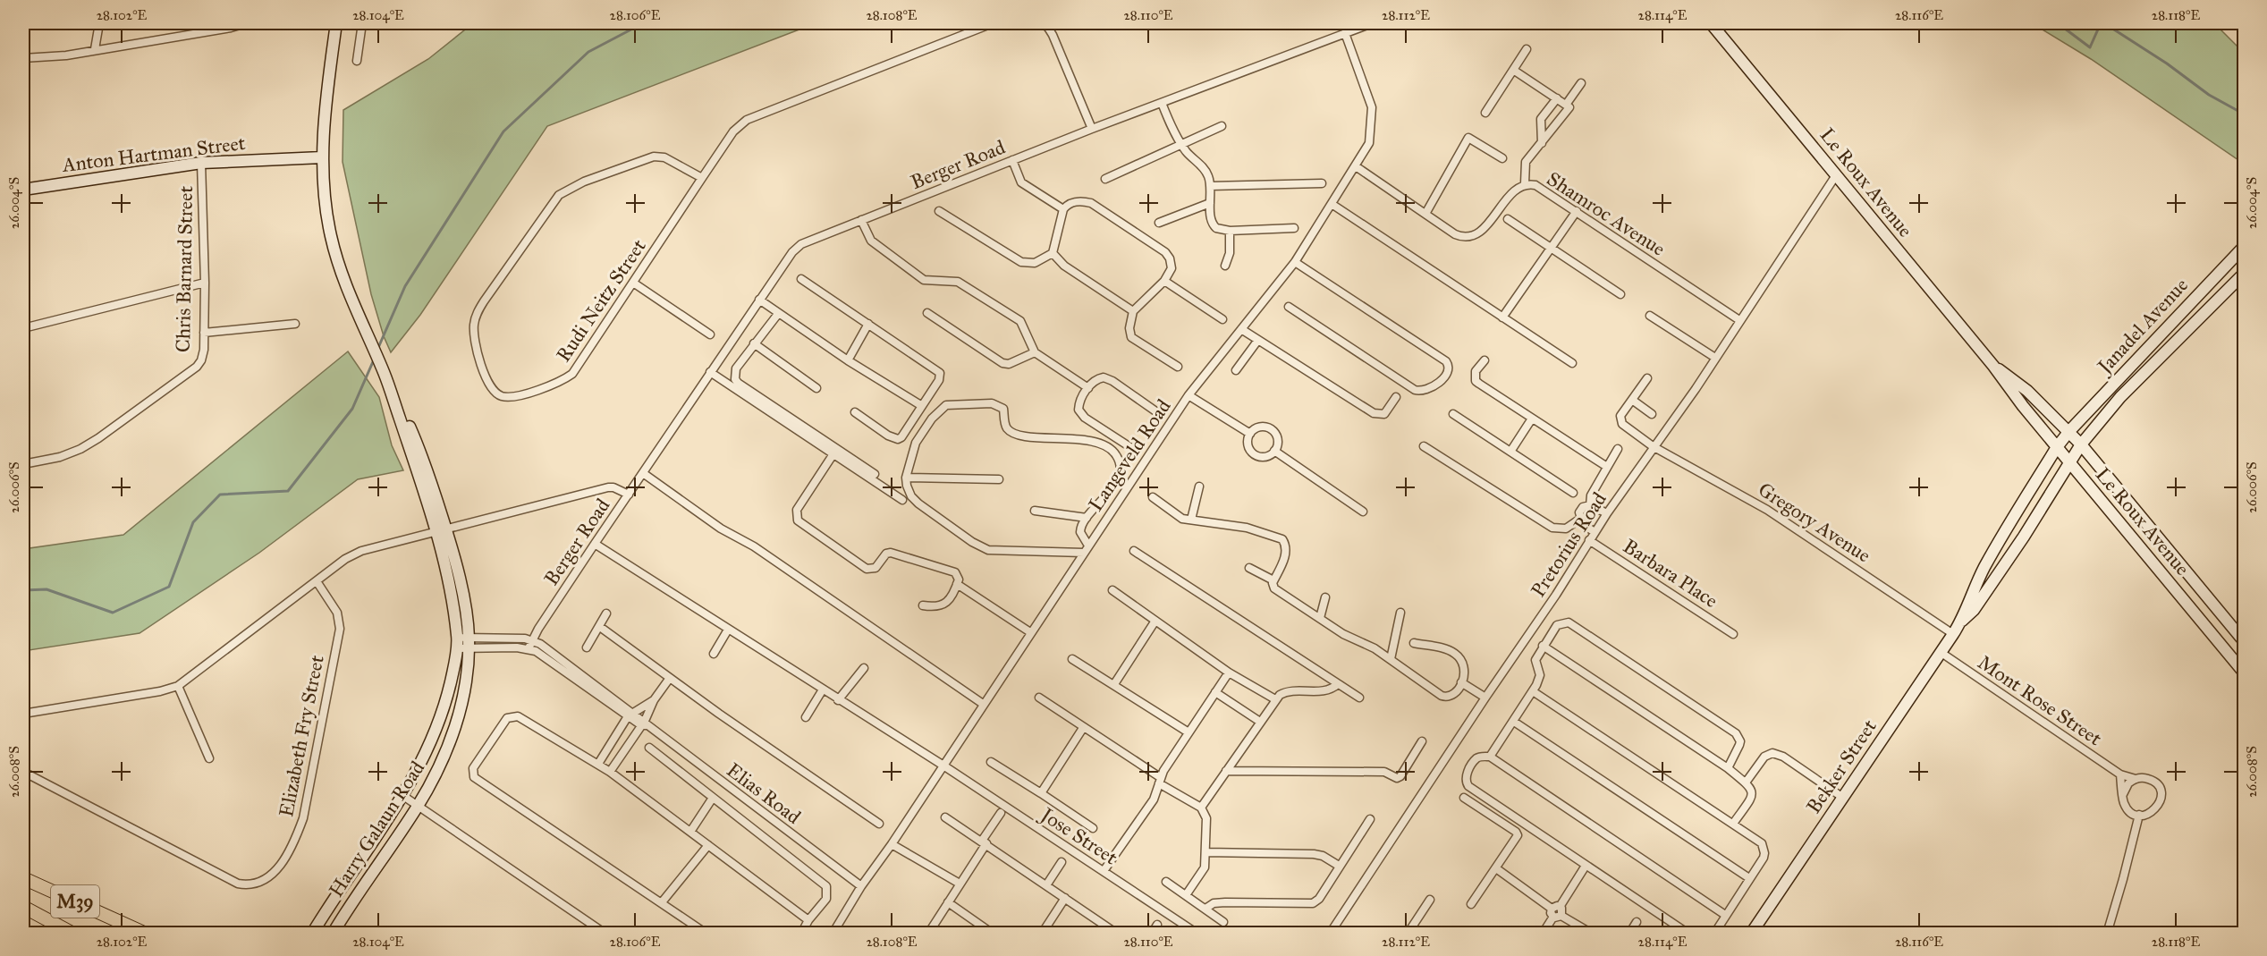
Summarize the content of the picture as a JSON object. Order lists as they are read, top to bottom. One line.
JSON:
{"streets":{"main road":["Anton Hartman Street","Le Roux Avenue","Janadel Avenue","Bekker Street","Harry Galaun Road","M39"],"street":["Berger Road","Shamroc Avenue","Chris Barnard Street","Rudi Neitz Street","Langeveld Road","Gregory Avenue","Pretorius Road","Barbara Place","Mont Rose Street","Elizabeth Fry Street","Elias Road","Jose Street"]},"crossings":[["Anton Hartman Street","Chris Barnard Street"],["Anton Hartman Street","Harry Galaun Road"],["Berger Road","Langeveld Road"],["Berger Road","Elias Road"],["Berger Road","Jose Street"],["Le Roux Avenue","Janadel Avenue"],["Le Roux Avenue","Pretorius Road"],["Le Roux Avenue","Bekker Street"],["Shamroc Avenue","Langeveld Road"],["Shamroc Avenue","Pretorius Road"],["Janadel Avenue","Bekker Street"],["Langeveld Road","Elias Road"],["Langeveld Road","Jose Street"],["Gregory Avenue","Pretorius Road"],["Gregory Avenue","Bekker Street"],["Pretorius Road","Barbara Place"],["Mont Rose Street","Bekker Street"],["Elias Road","Harry Galaun Road"]],"coordinates":["28.102°E","28.104°E","28.106°E","28.108°E","28.110°E","28.112°E","28.114°E","28.116°E","28.118°E","26.004°S","26.006°S","26.008°S"]}
